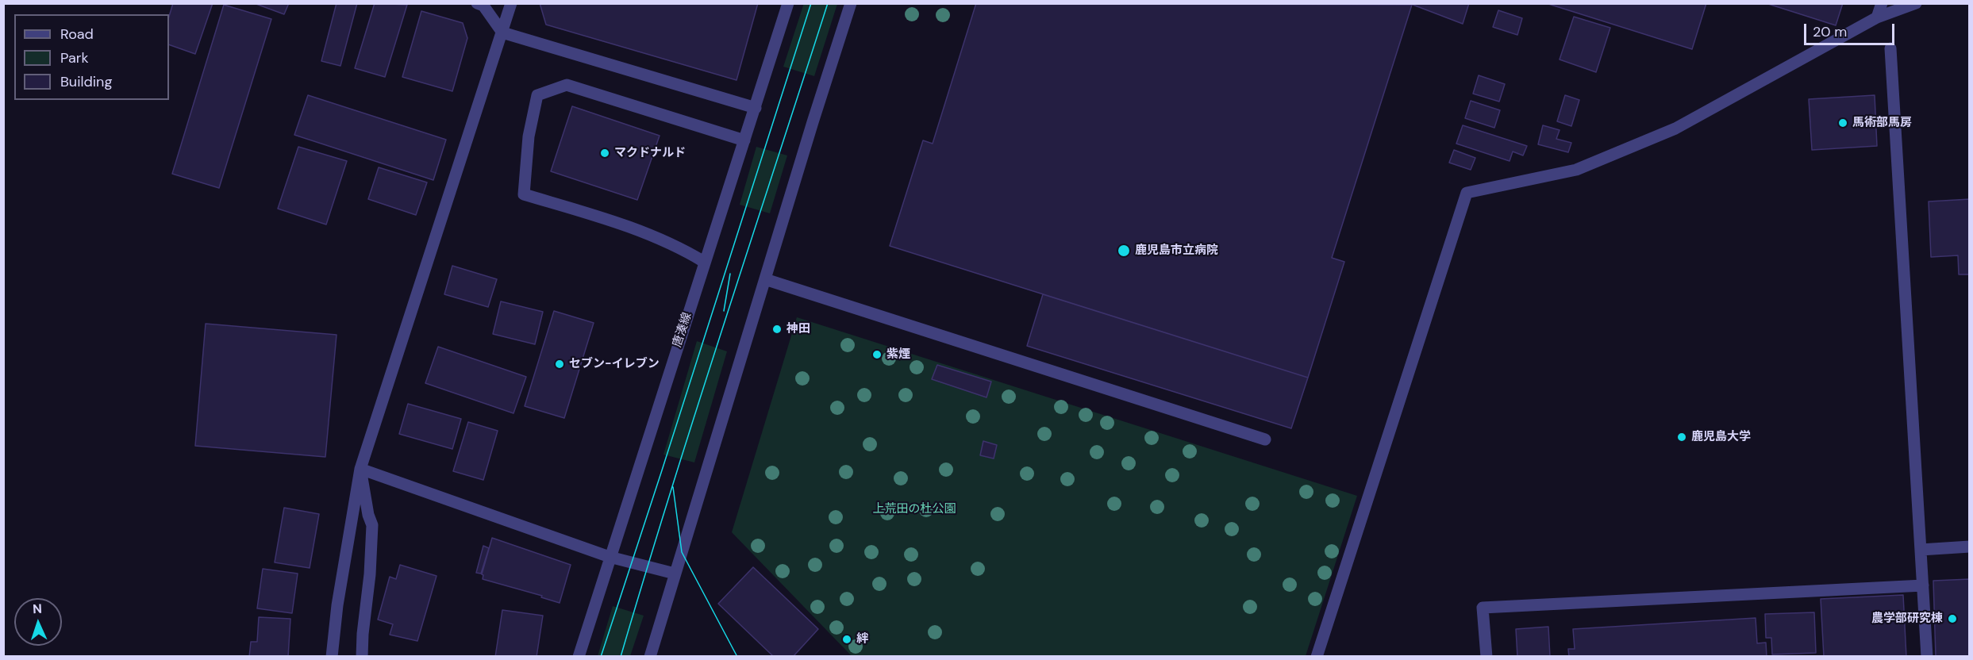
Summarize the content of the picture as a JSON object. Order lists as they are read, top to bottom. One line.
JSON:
{"streets":{"street":["唐湊線"]},"parks":["上荒田の杜公園"],"places":["馬術部馬房","マクドナルド","鹿児島市立病院","神田","紫煙","セブン-イレブン","鹿児島大学","農学部研究棟","絆"],"legend":["Road","Park","Building"],"scale_bar":"20 m","north":"top"}
